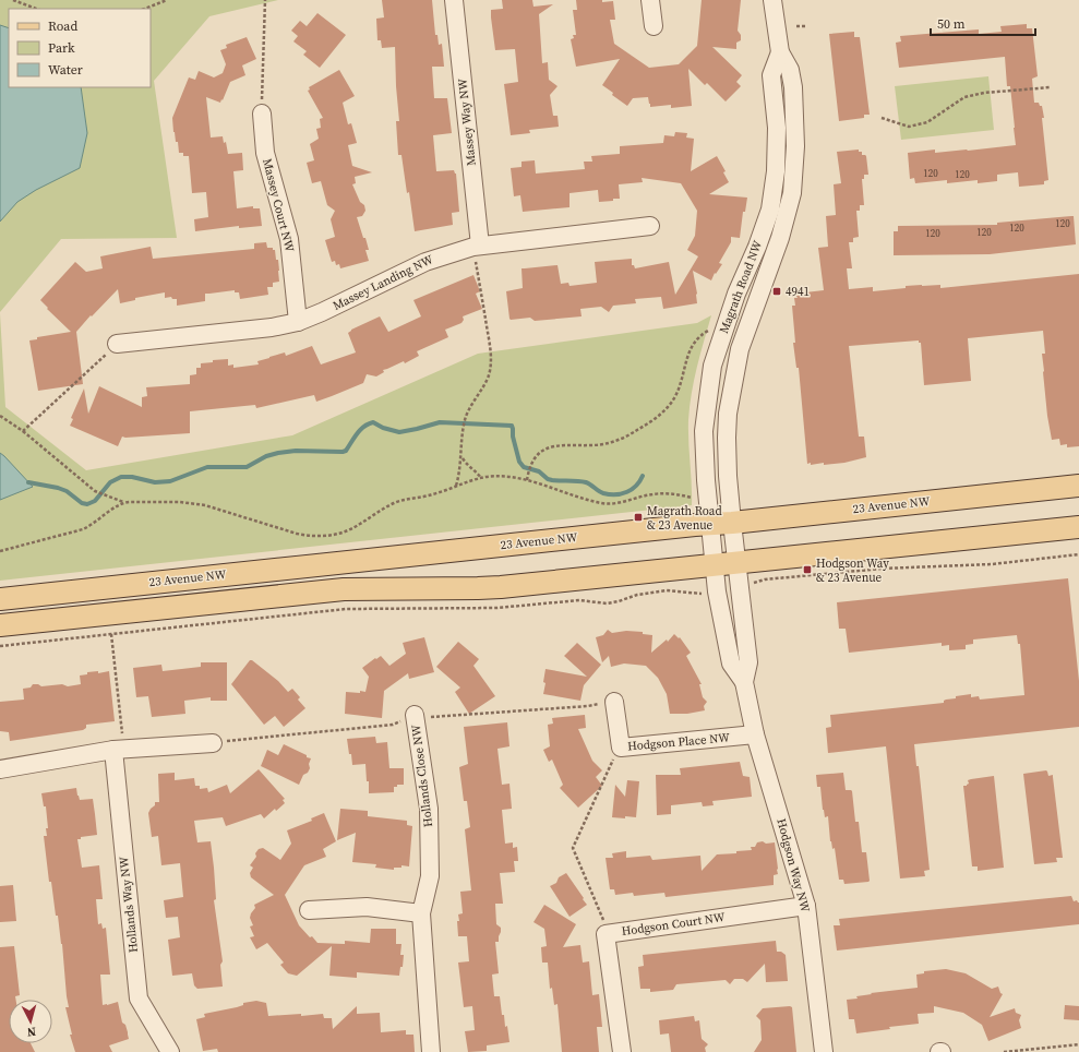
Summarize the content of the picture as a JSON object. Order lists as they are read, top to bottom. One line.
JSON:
{"streets":{"main road":["23 Avenue NW"],"street":["Massey Way NW","Massey Court NW","Massey Landing NW","Magrath Road NW","Hodgson Place NW","Hollands Close NW","Hodgson Way NW","Hollands Way NW","Hodgson Court NW"]},"crossings":[["Massey Way NW","Massey Landing NW"],["Massey Court NW","Massey Landing NW"],["Magrath Road NW","23 Avenue NW"],["Magrath Road NW","Hodgson Way NW"],["23 Avenue NW","Hodgson Way NW"],["Hodgson Place NW","Hodgson Way NW"],["Hodgson Way NW","Hodgson Court NW"]],"places":{"transit":["4941","Magrath Road & 23 Avenue","Hodgson Way & 23 Avenue"]},"house_numbers":["120","120","120","120","120","120"],"legend":["Road","Park","Water"],"scale_bar":"50 m","north":"bottom"}
